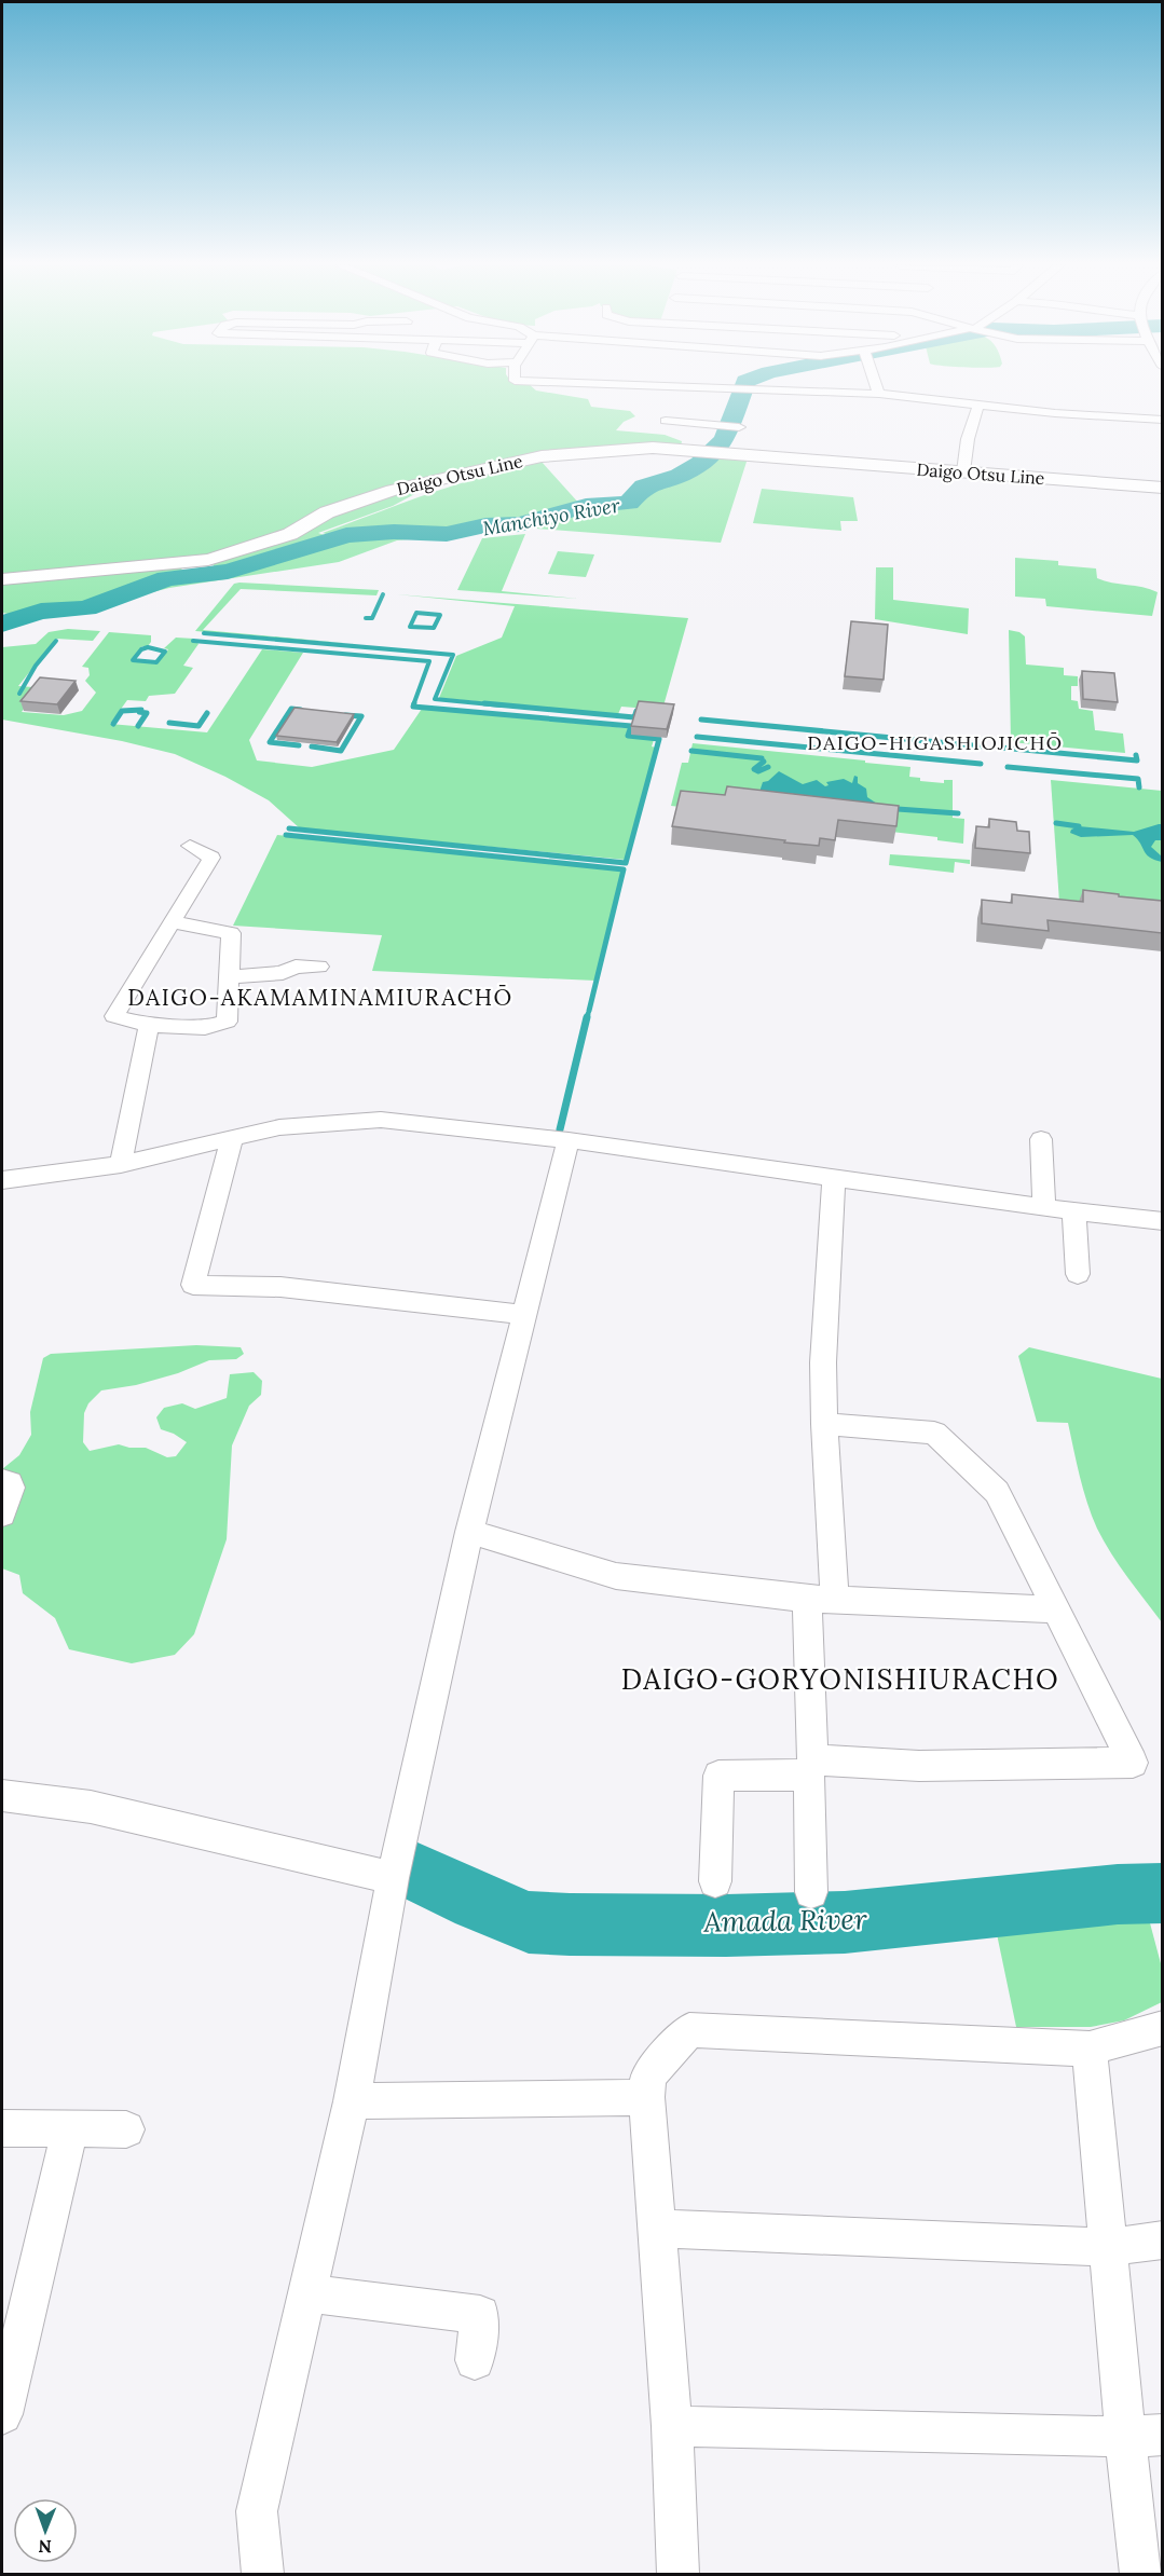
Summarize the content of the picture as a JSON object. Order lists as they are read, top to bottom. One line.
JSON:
{"streets":{"main road":["Daigo Otsu Line"]},"districts":["DAIGO-HIGASHIOJICHŌ","DAIGO-AKAMAMINAMIURACHŌ","DAIGO-GORYONISHIURACHO"],"water":["Manchiyo River","Amada River"],"north":"bottom"}
